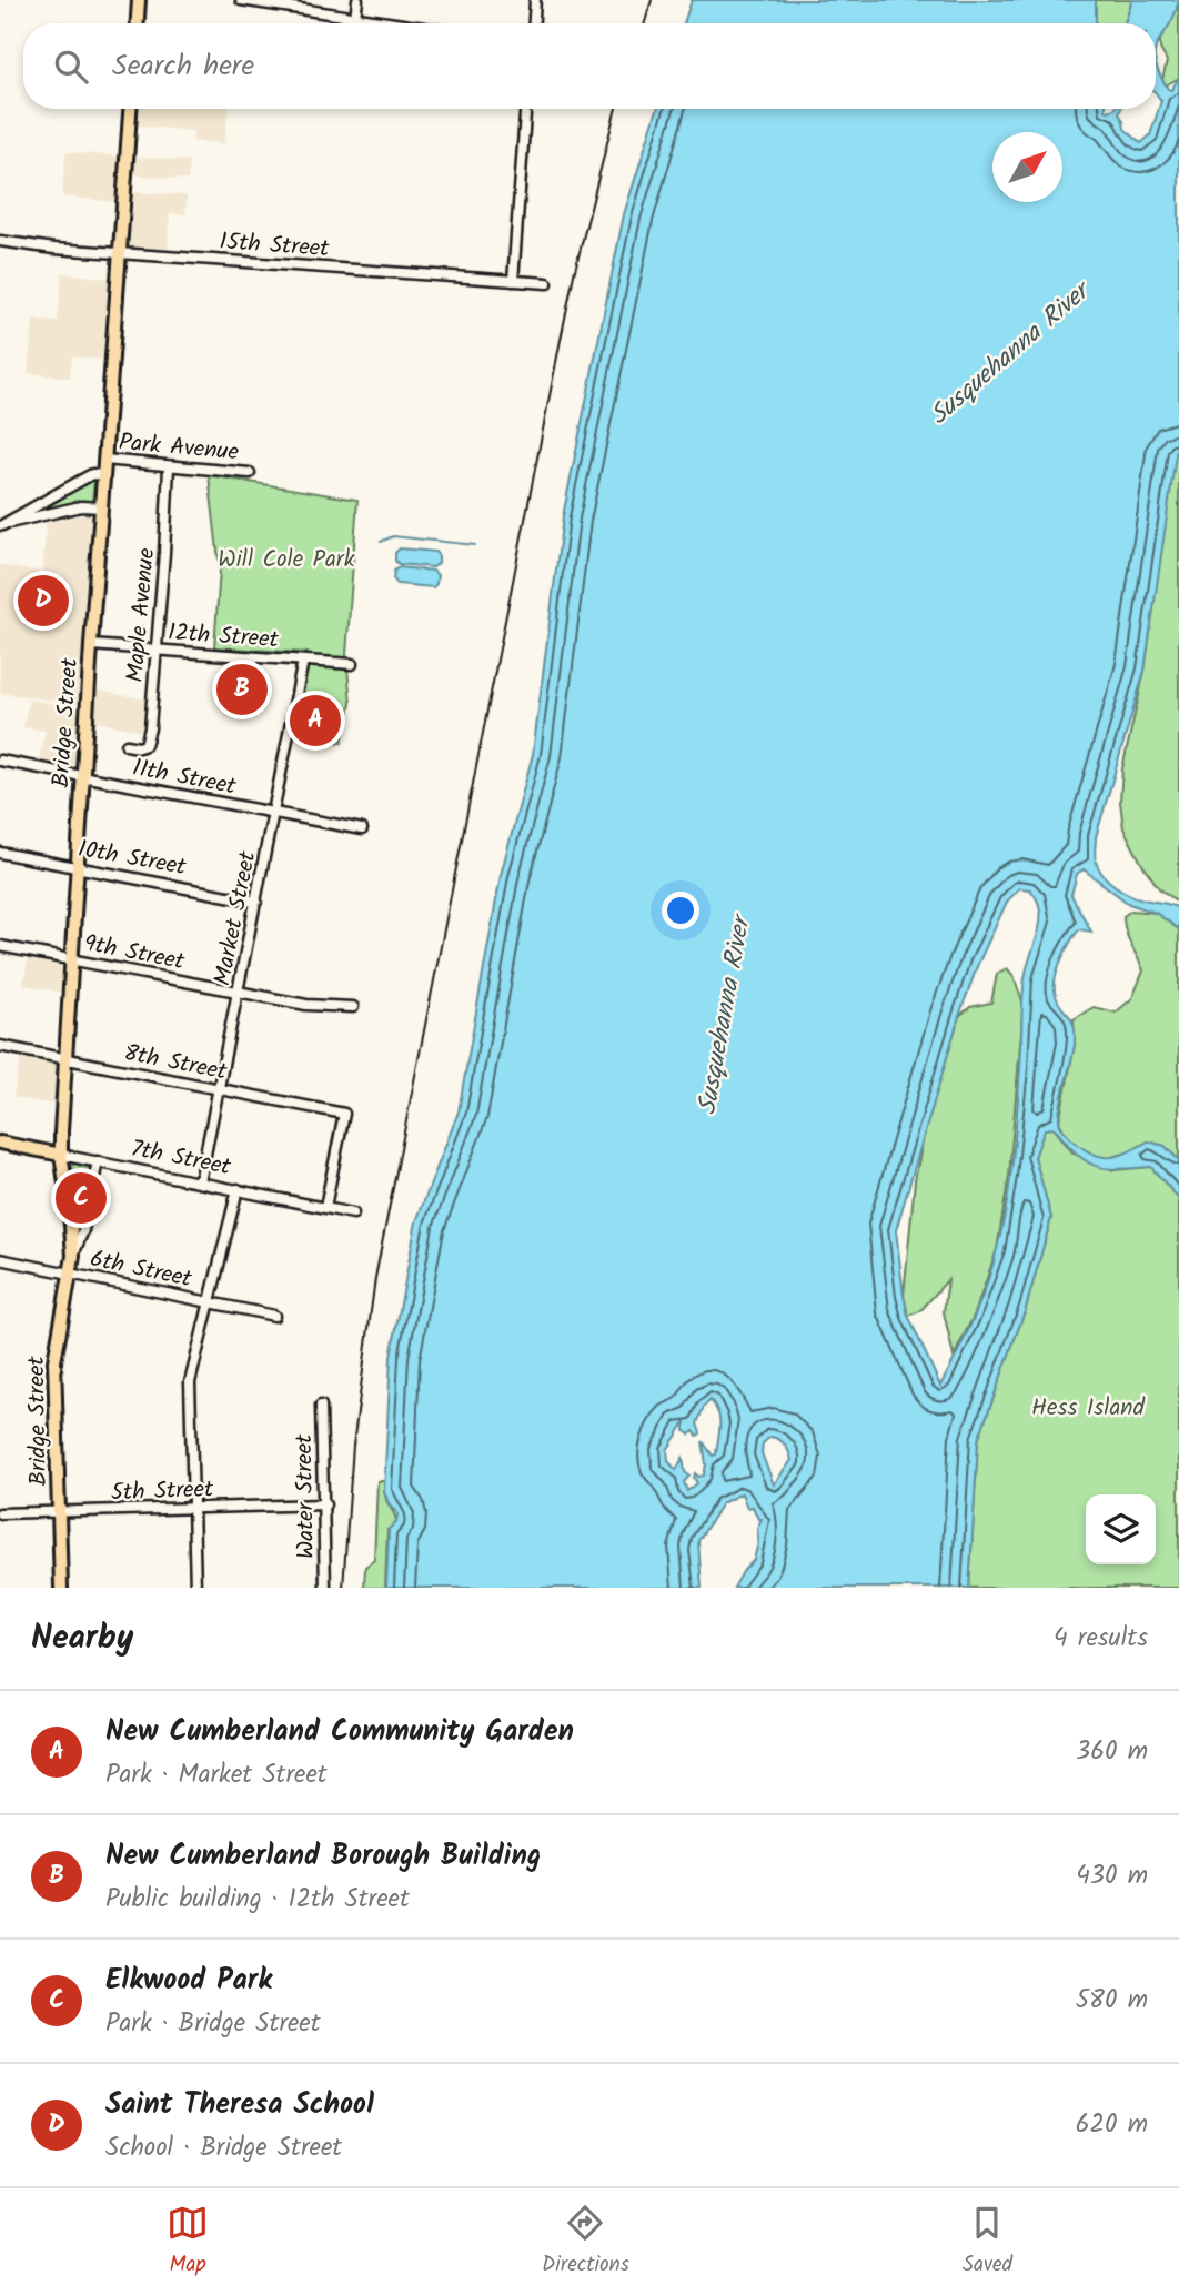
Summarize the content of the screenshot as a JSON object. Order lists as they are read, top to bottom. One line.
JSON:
{"streets":{"main road":["Bridge Street","7th Street"],"street":["15th Street","Park Avenue","Maple Avenue","12th Street","11th Street","10th Street","Market Street","9th Street","8th Street","6th Street","5th Street","Water Street"]},"crossings":[["15th Street","Bridge Street"],["Park Avenue","Maple Avenue"],["Park Avenue","Bridge Street"],["Maple Avenue","12th Street"],["12th Street","Bridge Street"],["12th Street","Market Street"],["Bridge Street","11th Street"],["Bridge Street","10th Street"],["Bridge Street","9th Street"],["Bridge Street","8th Street"],["Bridge Street","7th Street"],["Bridge Street","6th Street"],["Bridge Street","5th Street"],["11th Street","Market Street"],["10th Street","Market Street"],["Market Street","9th Street"],["Market Street","8th Street"],["Market Street","7th Street"],["8th Street","7th Street"],["5th Street","Water Street"]],"water":["Susquehanna River"],"parks":["Will Cole Park","Hess Island"],"north":"top right","page":{"search":"Search here","pins":["D","B","A","C"],"heading":["Nearby","4 results"],"list":[{"mark":"A","name":"New Cumberland Community Garden","note":"Park · Market Street","value":"360 m"},{"mark":"B","name":"New Cumberland Borough Building","note":"Public building · 12th Street","value":"430 m"},{"mark":"C","name":"Elkwood Park","note":"Park · Bridge Street","value":"580 m"},{"mark":"D","name":"Saint Theresa School","note":"School · Bridge Street","value":"620 m"}],"nav":["Map","Directions","Saved"]}}
